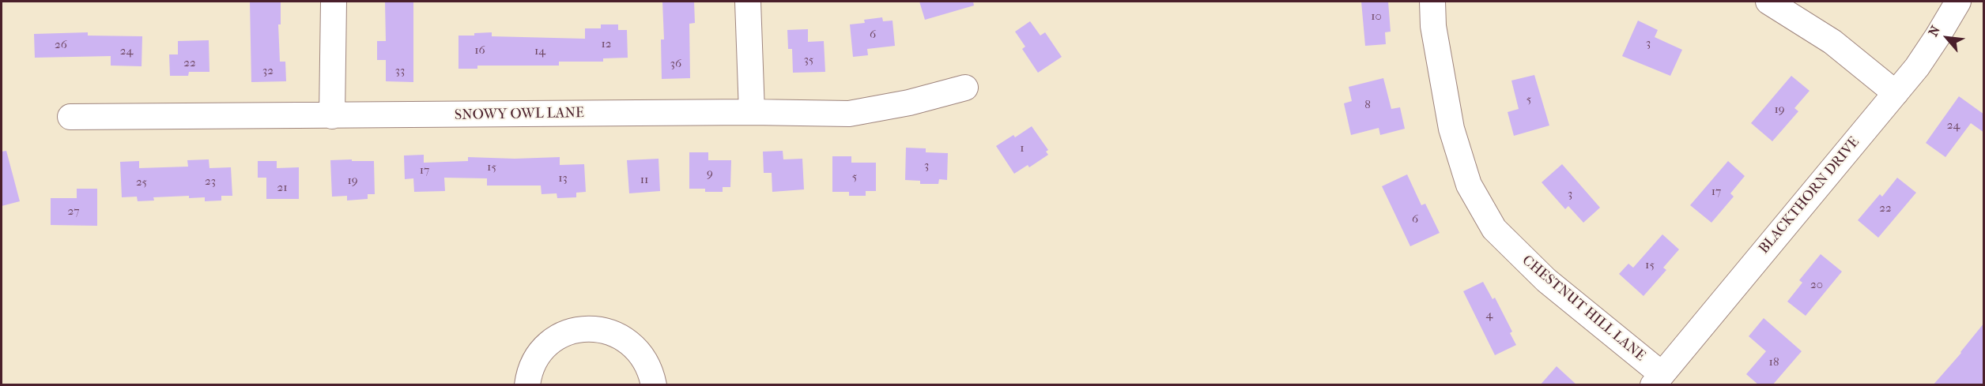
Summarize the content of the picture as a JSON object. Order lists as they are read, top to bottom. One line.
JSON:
{"streets":{"street":["SNOWY OWL LANE","BLACKTHORN DRIVE","CHESTNUT HILL LANE"]},"crossings":[["BLACKTHORN DRIVE","CHESTNUT HILL LANE"]],"house_numbers":["10","6","3","12","26","16","24","14","35","22","36","32","33","5","8","19","24","1","3","15","17","9","5","13","11","19","23","25","21","17","3","22","27","6","15","20","4","18"],"north":"top left"}
